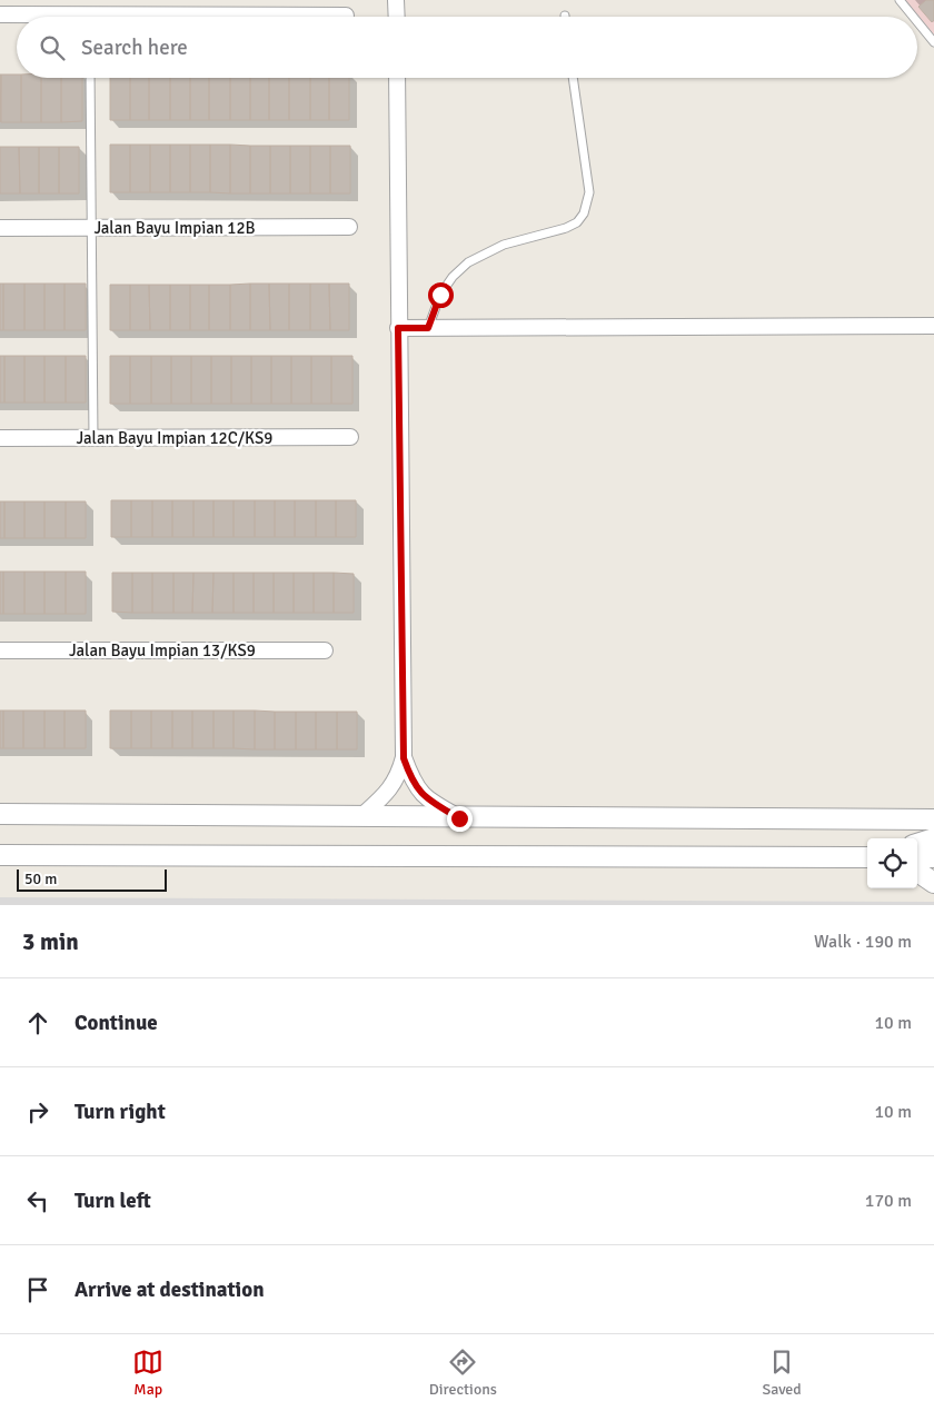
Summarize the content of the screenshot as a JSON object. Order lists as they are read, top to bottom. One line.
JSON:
{"streets":{"street":["Jalan Bayu Impian 12B","Jalan Bayu Impian 12C/KS9","Jalan Bayu Impian 13/KS9"]},"scale_bar":"50 m","page":{"search":"Search here","scale":"50 m","heading":["3 min","Walk · 190 m"],"list":[["Continue","10 m"],["Turn right","10 m"],["Turn left","170 m"],"Arrive at destination"],"nav":["Map","Directions","Saved"]}}
